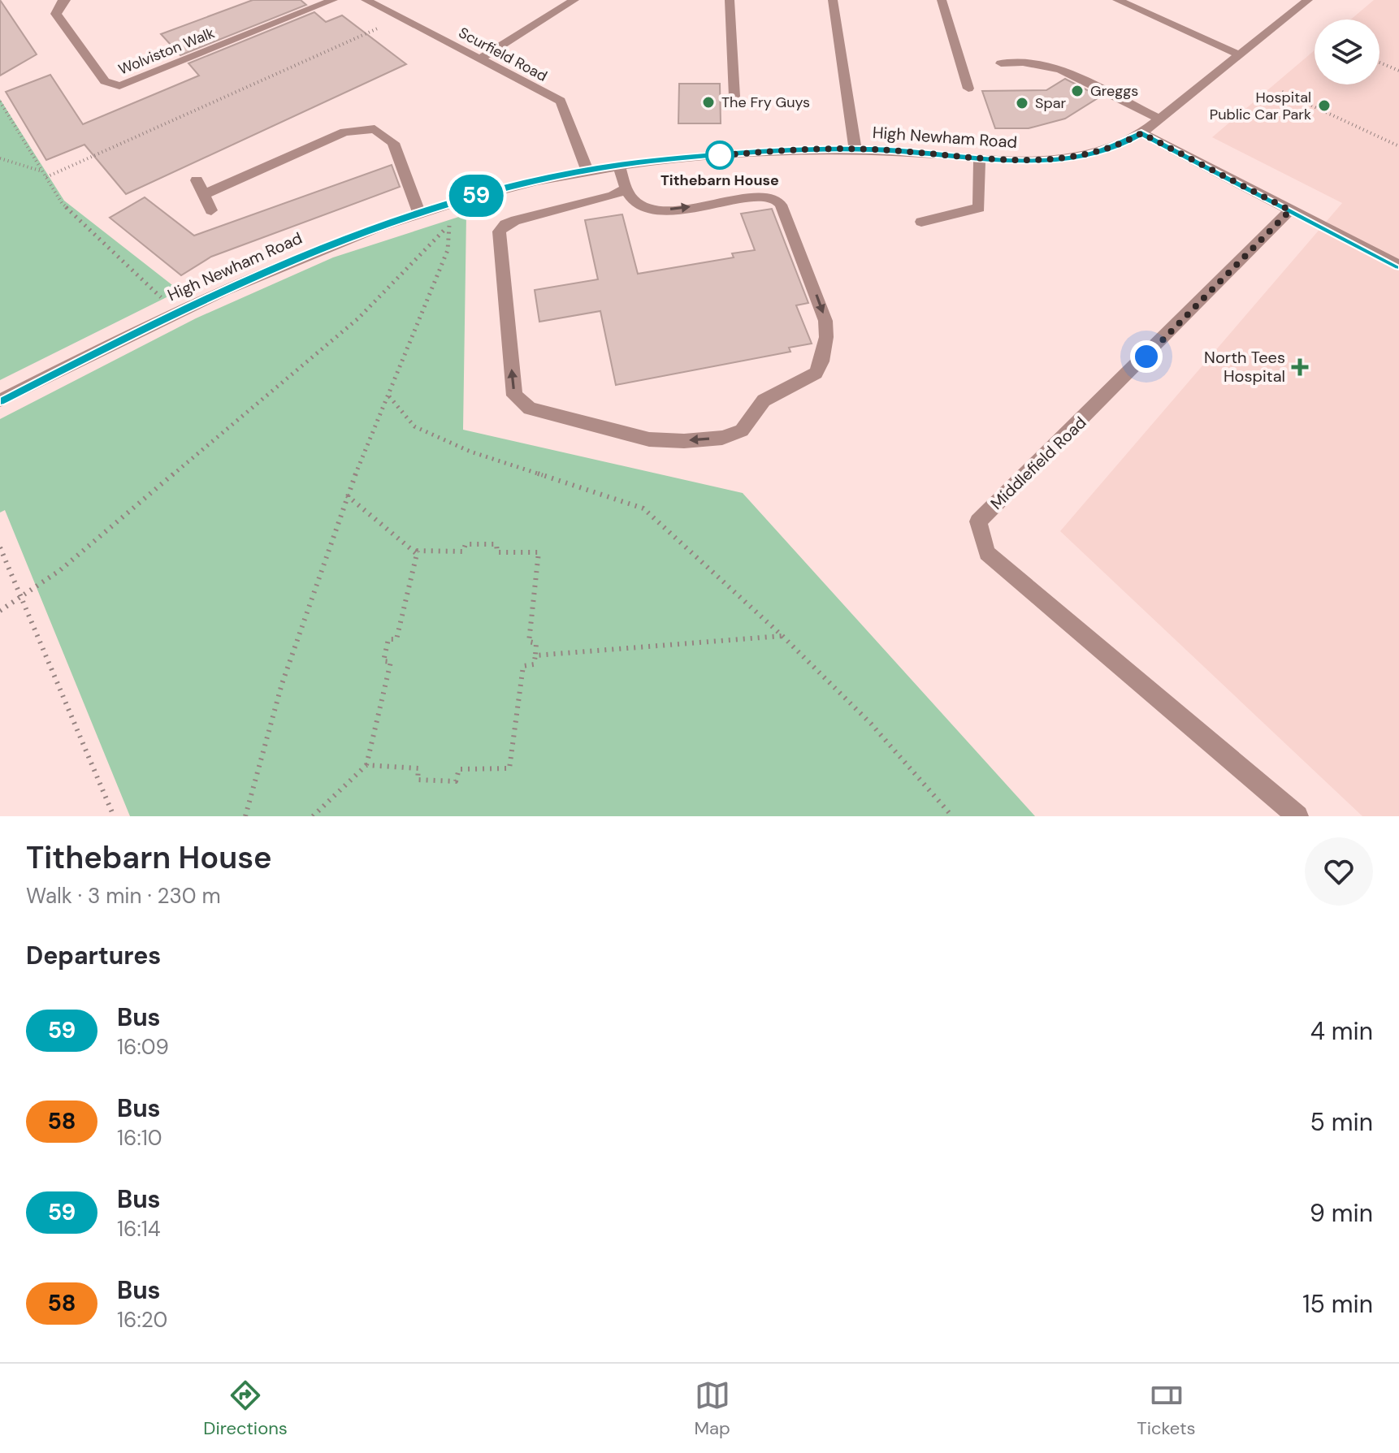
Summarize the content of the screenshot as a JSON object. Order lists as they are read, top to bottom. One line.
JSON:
{"streets":{"street":["Wolviston Walk","Scurfield Road","High Newham Road","Middlefield Road"]},"crossings":[["Scurfield Road","High Newham Road"]],"places":{"other":["Greggs","The Fry Guys","Spar","Hospital Public Car Park","Tithebarn House"],"health":["North Tees Hospital"]},"lines":["bus line 59"],"page":{"on_map":"59","heading":[["Tithebarn House","Walk · 3 min · 230 m"],"Departures"],"list":[{"mark":"59","name":"Bus","note":"16:09","value":"4 min"},{"mark":"58","name":"Bus","note":"16:10","value":"5 min"},{"mark":"59","name":"Bus","note":"16:14","value":"9 min"},{"mark":"58","name":"Bus","note":"16:20","value":"15 min"}],"tabs":["Directions","Map","Tickets"]}}
